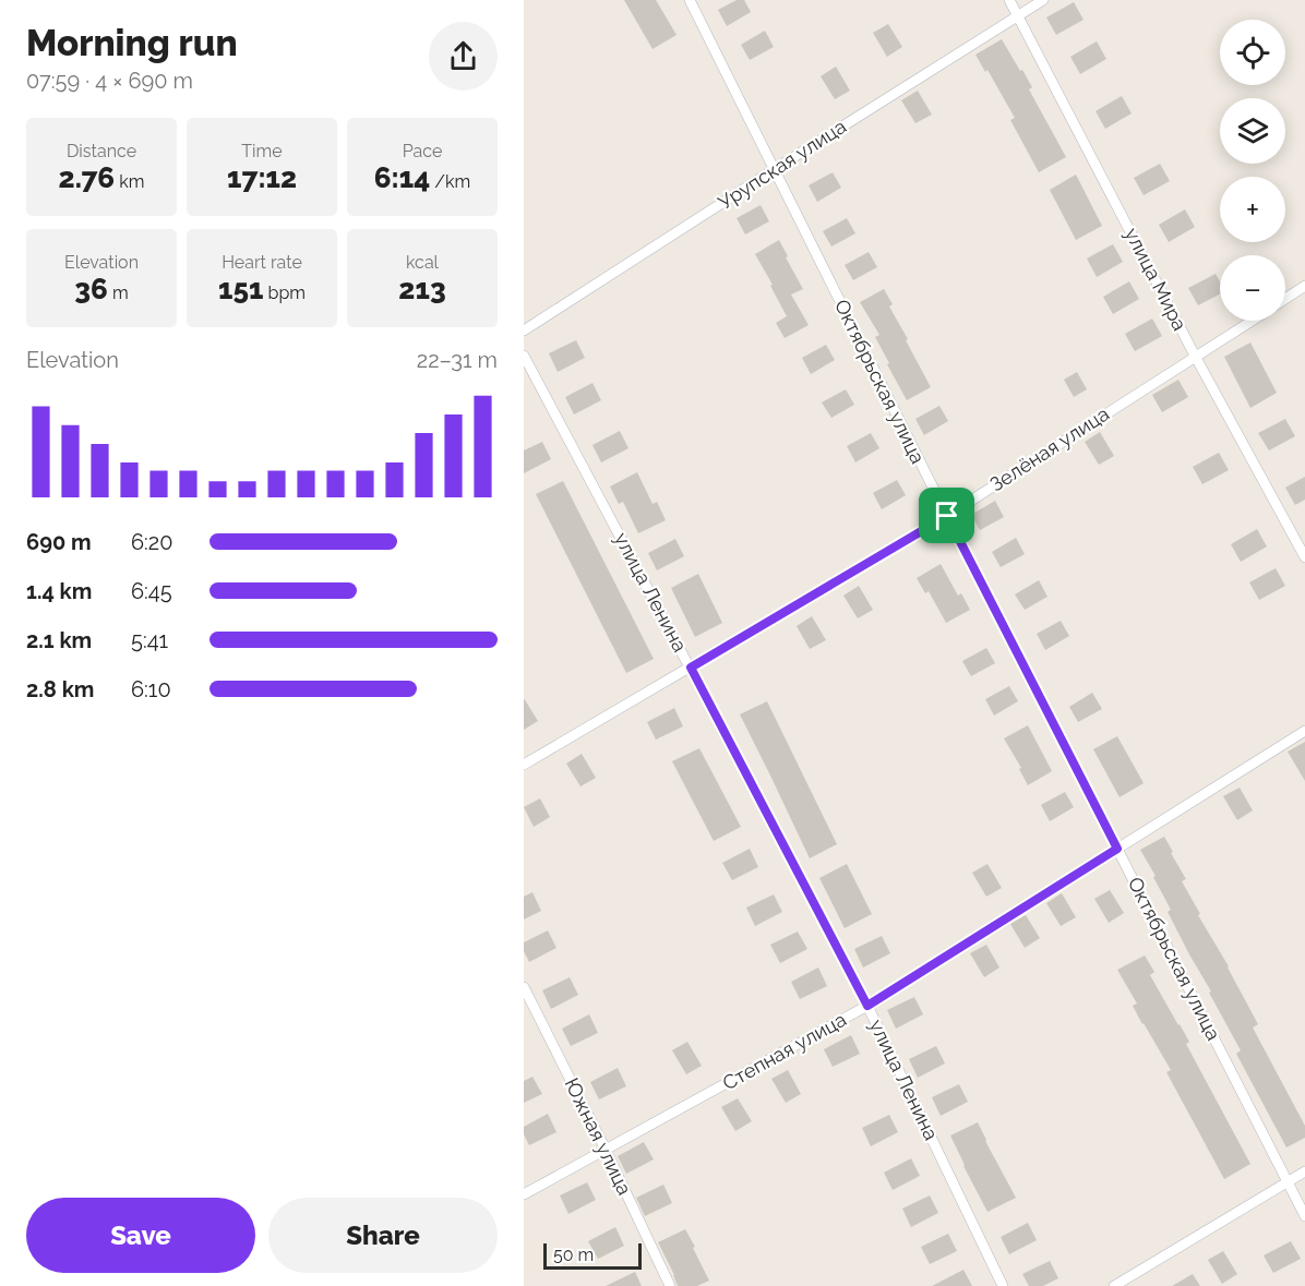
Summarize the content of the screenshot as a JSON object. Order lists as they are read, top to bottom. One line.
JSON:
{"streets":{"street":["Урупская улица","улица Мира","Октябрьская улица","Зелёная улица","улица Ленина","Степная улица","Южная улица"]},"crossings":[["Урупская улица","улица Мира"],["Урупская улица","Октябрьская улица"],["улица Мира","Зелёная улица"],["Октябрьская улица","Зелёная улица"],["Октябрьская улица","Степная улица"],["Зелёная улица","улица Ленина"],["улица Ленина","Степная улица"],["Степная улица","Южная улица"]],"scale_bar":"50 m","page":{"heading":["Morning run","07:59 · 4 × 690 m"],"map_buttons":["+","−"],"stats":[["Distance","2.76 km"],["Time","17:12"],["Pace","6:14 /km"],["Elevation","36 m"],["Heart rate","151 bpm"],["kcal","213"]],"chart":["Elevation","22–31 m"],"list":[{"name":"690 m","note":"6:20"},{"name":"1.4 km","note":"6:45"},{"name":"2.1 km","note":"5:41"},{"name":"2.8 km","note":"6:10"}],"buttons":["Save","Share"],"scale":"50 m"}}
